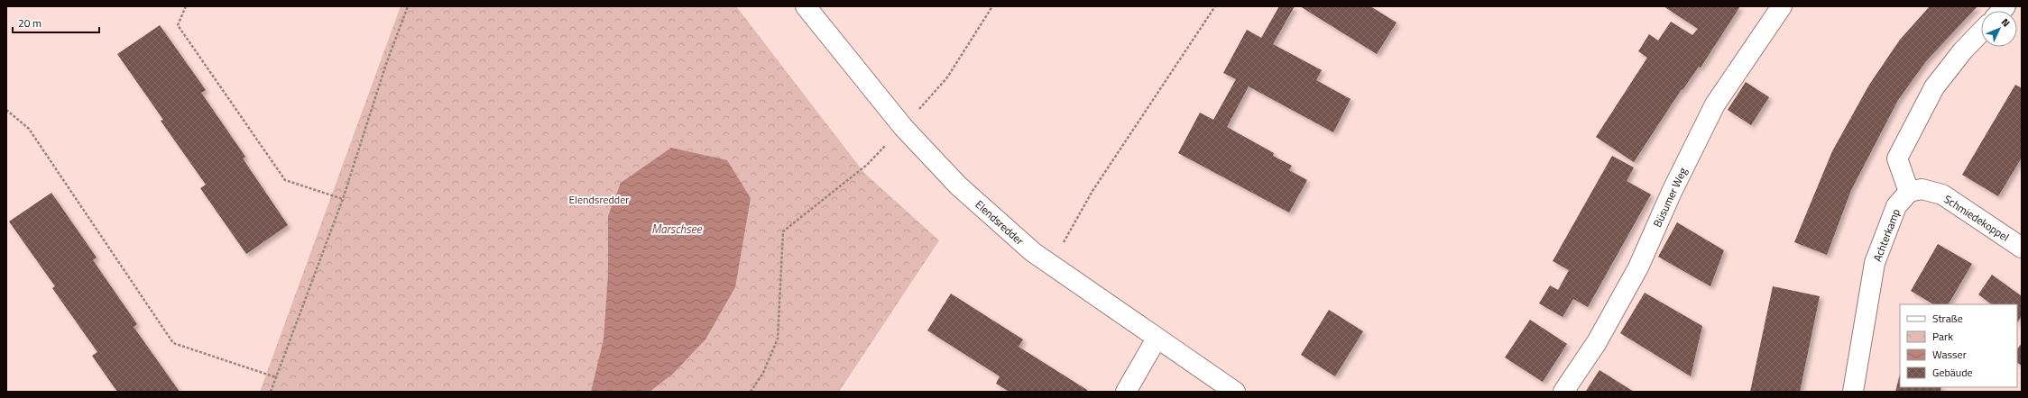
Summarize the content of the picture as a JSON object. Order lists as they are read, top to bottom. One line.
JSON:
{"streets":{"street":["Büsumer Weg","Schmiedekoppel","Elendsredder","Achterkamp"]},"crossings":[["Schmiedekoppel","Achterkamp"]],"water":["Marschsee"],"parks":["Elendsredder"],"legend":["Straße","Park","Wasser","Gebäude"],"scale_bar":"20 m","north":"top right"}
